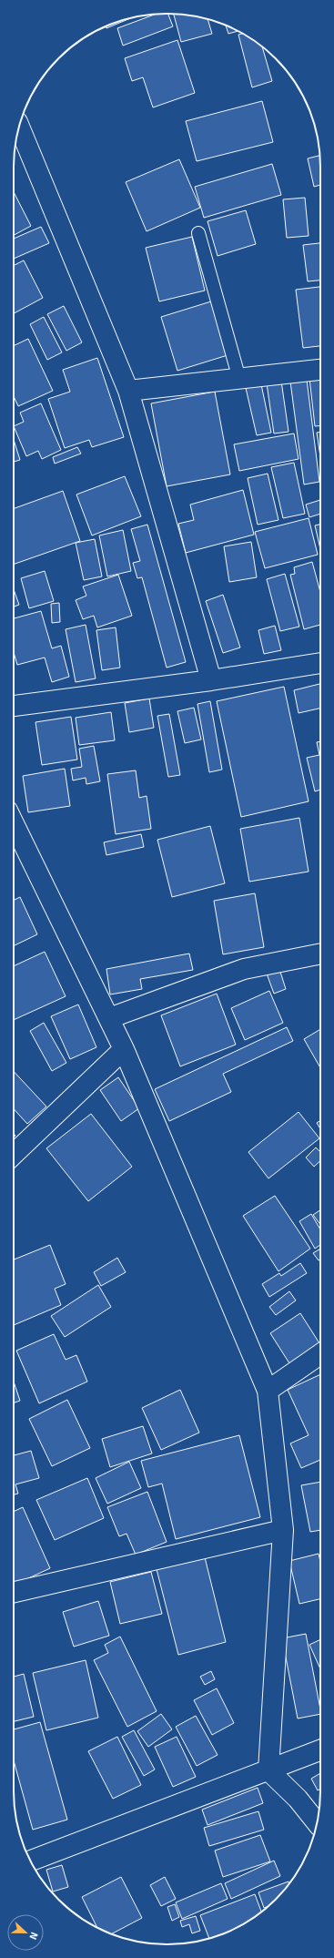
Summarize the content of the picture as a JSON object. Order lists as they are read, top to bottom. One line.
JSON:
{"north":"right"}
